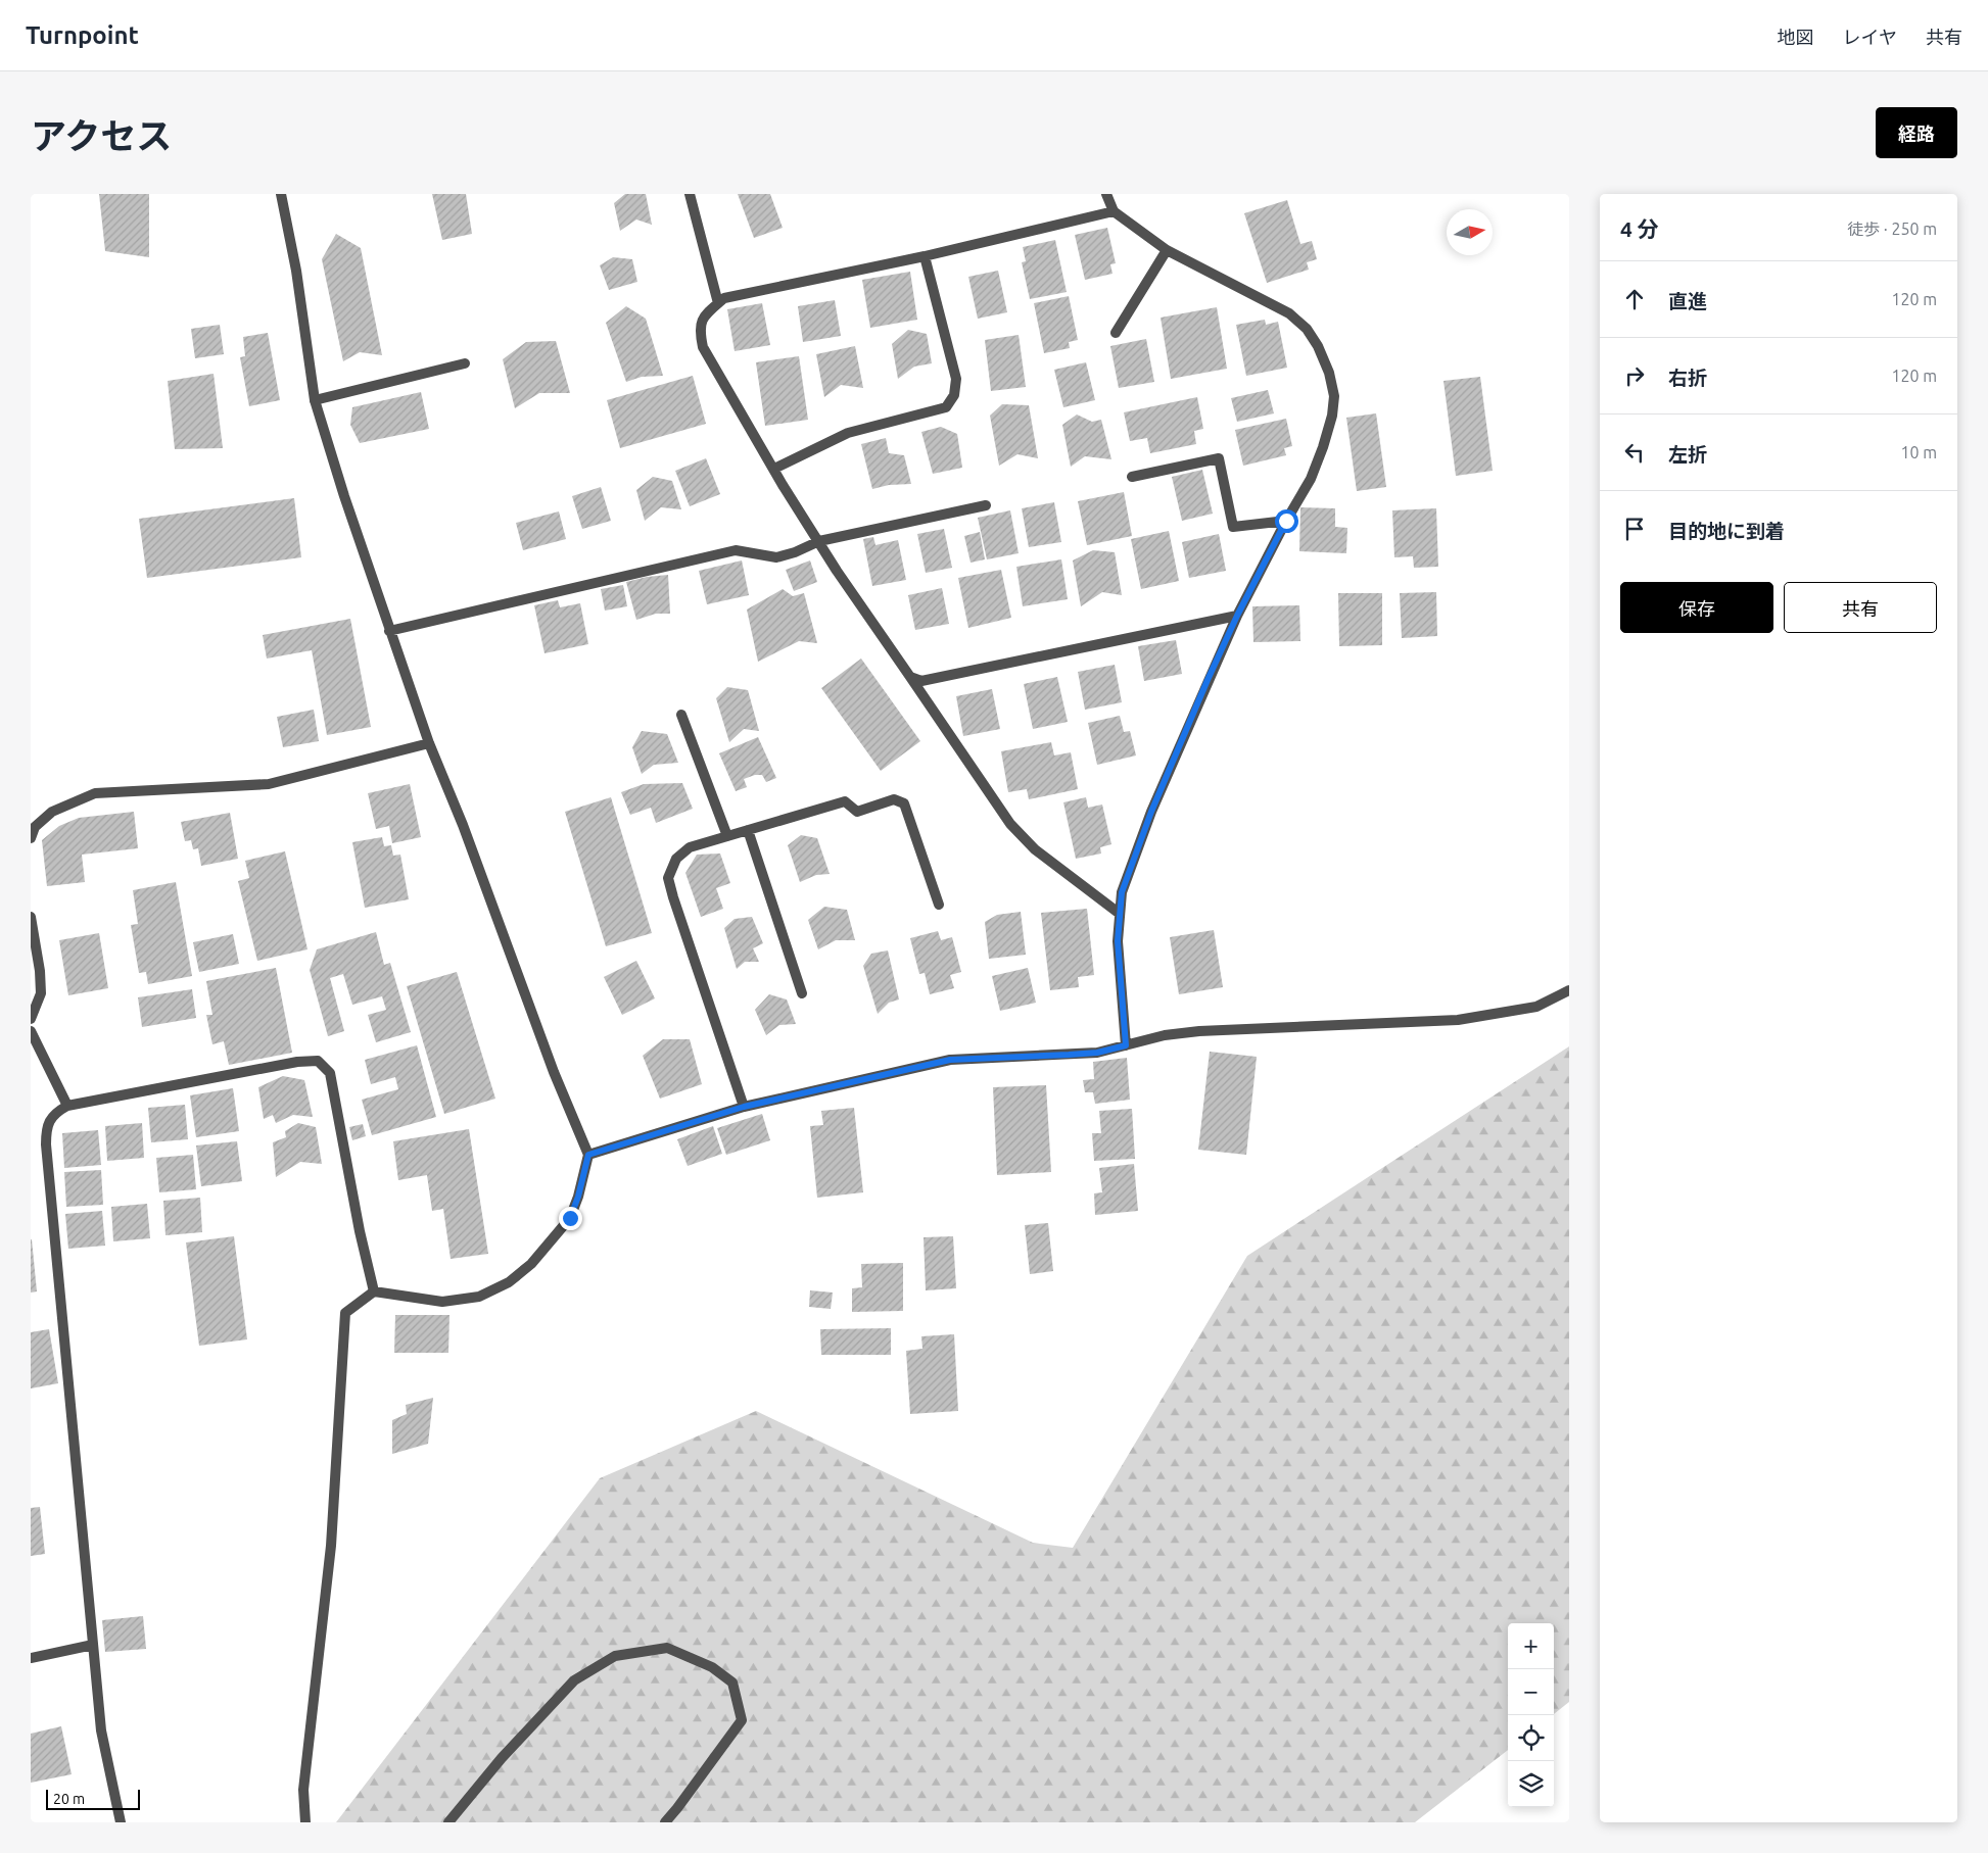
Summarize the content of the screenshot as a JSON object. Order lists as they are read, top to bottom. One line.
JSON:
{"scale_bar":"20 m","north":"right","page":{"header":"Turnpoint","nav":["地図","レイヤ","共有"],"title":"アクセス","buttons":["経路",["保存","共有"]],"heading":["4 分","徒歩 · 250 m"],"list":[["直進","120 m"],["右折","120 m"],["左折","10 m"],"目的地に到着"],"map_buttons":["+","−"],"scale":"20 m"}}
